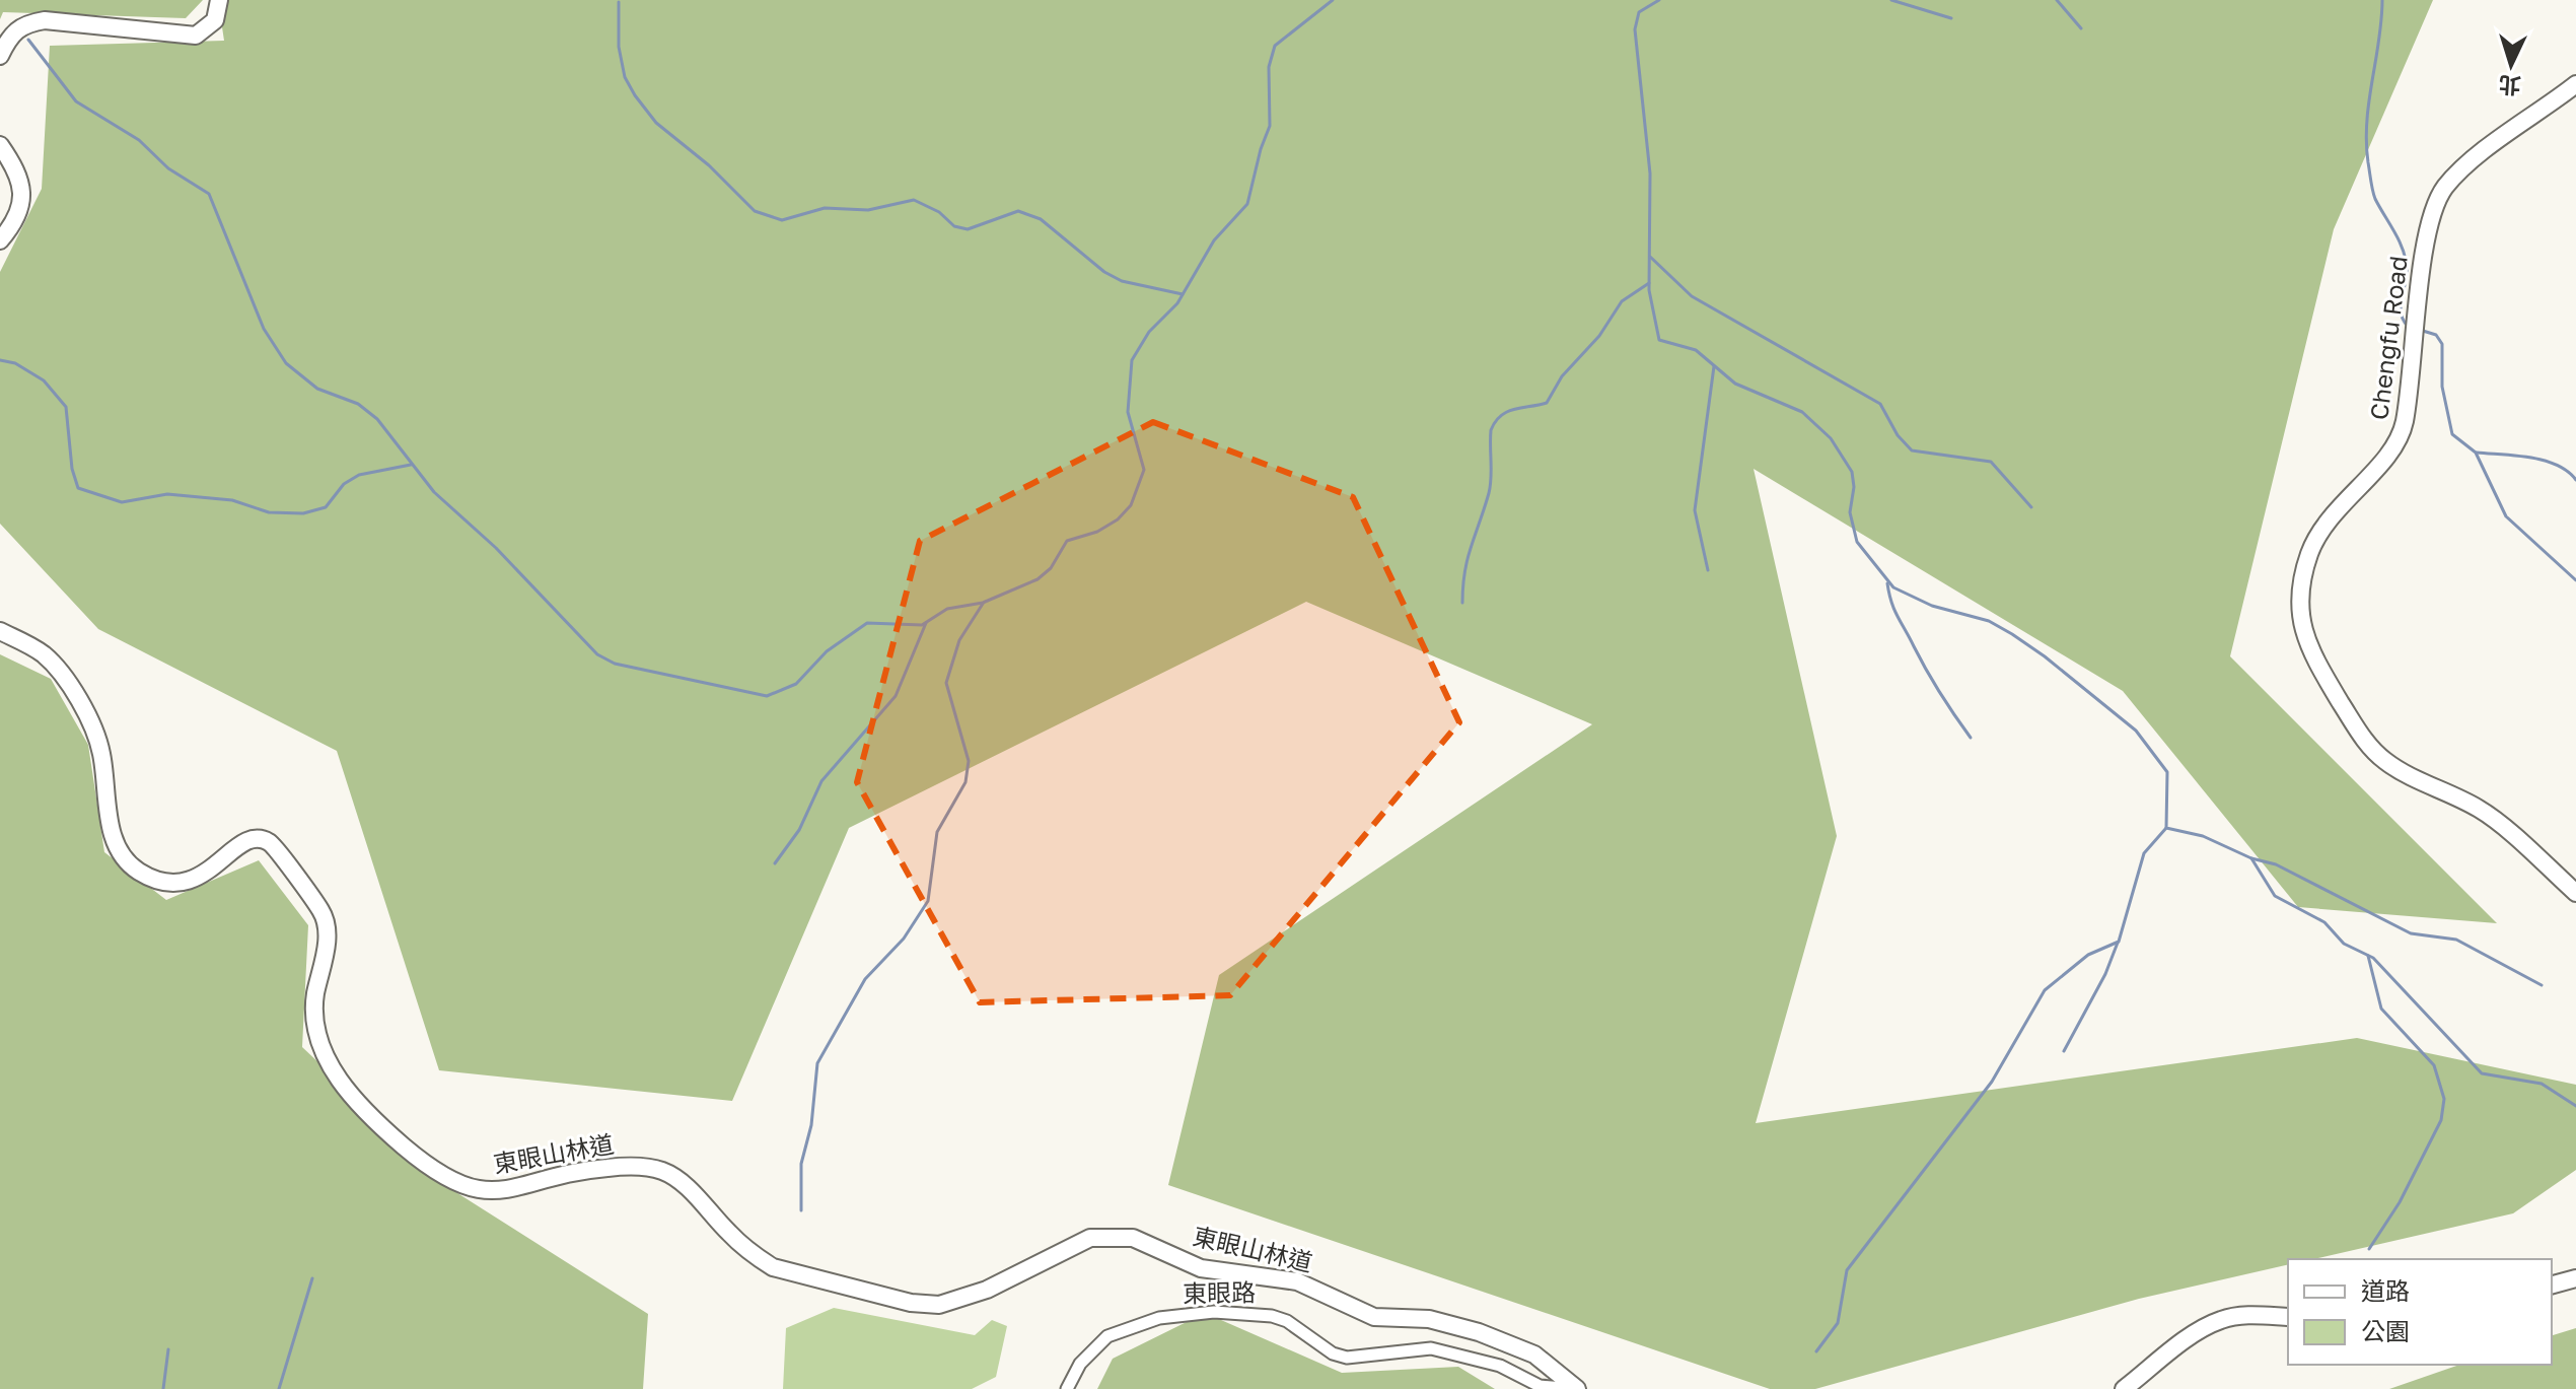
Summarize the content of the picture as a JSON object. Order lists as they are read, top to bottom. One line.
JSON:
{"streets":{"street":["Chengfu Road","東眼山林道","東眼路"]},"crossings":[["東眼山林道","東眼路"]],"legend":["道路","公園"],"north":"bottom"}
